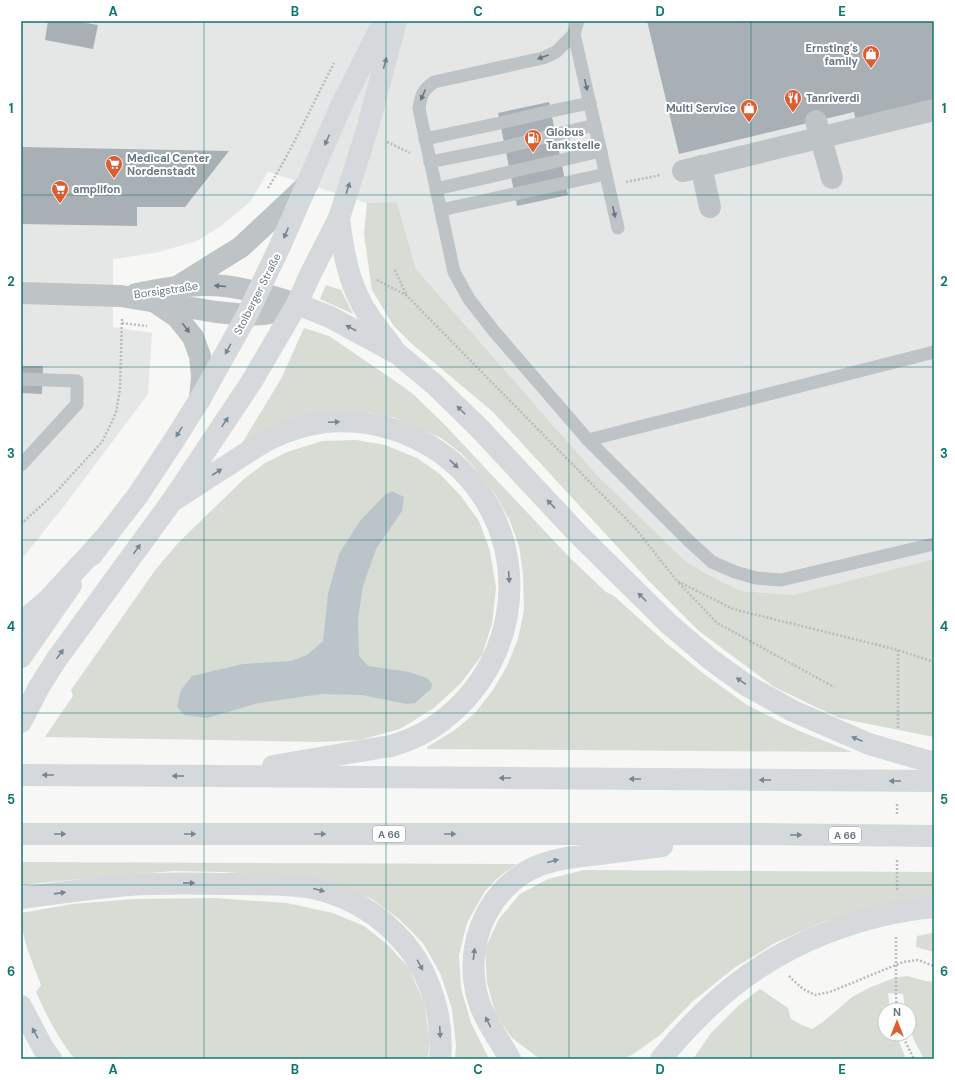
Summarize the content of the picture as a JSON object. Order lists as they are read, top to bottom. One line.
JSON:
{"streets":{"main road":["Stolberger Straße","A 66"],"street":["Borsigstraße"]},"crossings":[["Borsigstraße","Stolberger Straße"]],"places":{"shop":["Ernsting's family","Multi Service"],"restaurant":["Tanriverdi"],"fuel station":["Globus Tankstelle"],"supermarket":["Medical Center Nordenstadt","amplifon"]},"north":"top","grid":{"columns":["A","B","C","D","E"],"rows":["1","2","3","4","5","6"]}}
